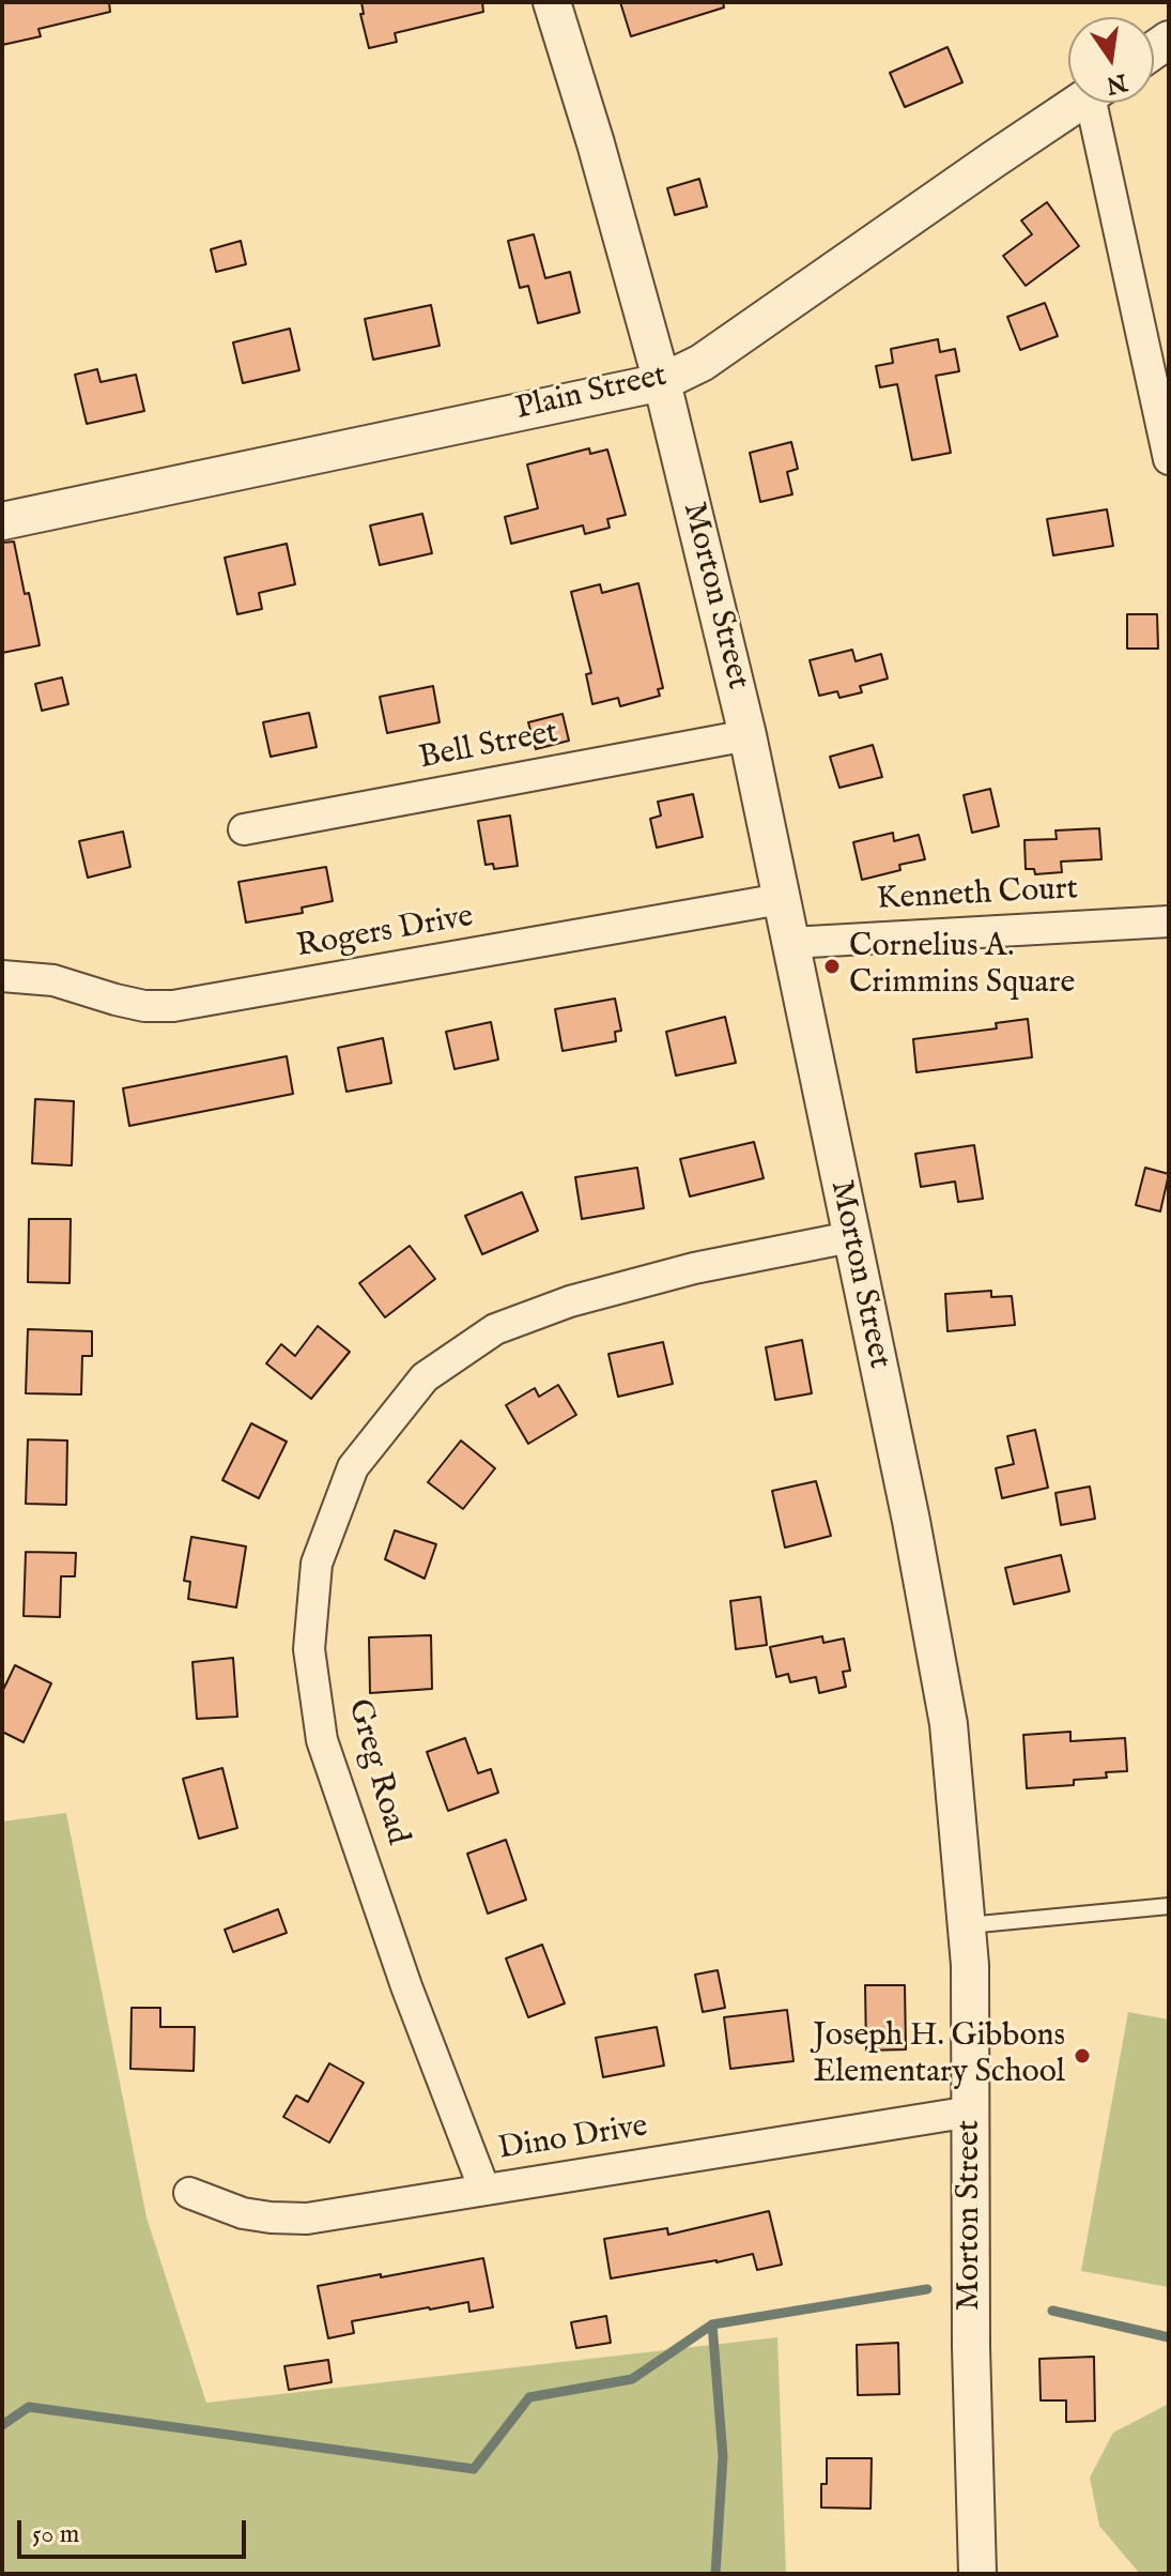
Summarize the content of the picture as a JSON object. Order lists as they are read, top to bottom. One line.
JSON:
{"streets":{"street":["Plain Street","Morton Street","Bell Street","Kenneth Court","Rogers Drive","Greg Road","Dino Drive"]},"crossings":[["Plain Street","Morton Street"],["Morton Street","Bell Street"],["Morton Street","Kenneth Court"],["Morton Street","Rogers Drive"],["Morton Street","Greg Road"],["Morton Street","Dino Drive"],["Greg Road","Dino Drive"]],"places":["Cornelius A. Crimmins Square","Joseph H. Gibbons Elementary School"],"scale_bar":"50 m","north":"bottom"}
